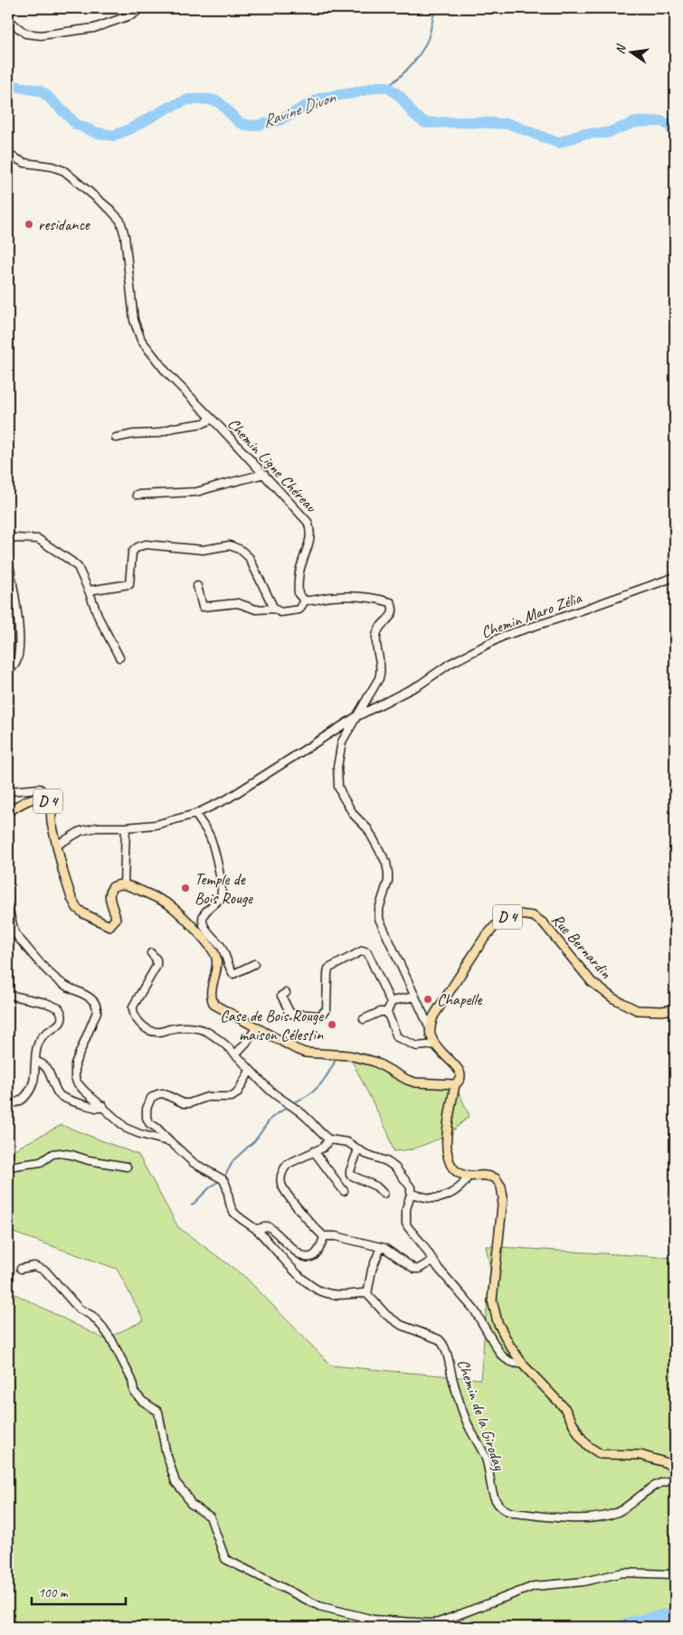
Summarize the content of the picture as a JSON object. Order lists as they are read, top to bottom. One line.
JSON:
{"streets":{"main road":["D 4","Rue Bernardin"],"street":["Chemin Ligne Chéreau","Chemin Maro Zélia","Chemin de la Giroday"]},"crossings":[["Chemin Maro Zélia","D 4"]],"water":["Ravine Divon"],"places":["residance","Temple de Bois Rouge","Chapelle","Case de Bois Rouge maison Célestin"],"scale_bar":"100 m","north":"left"}
